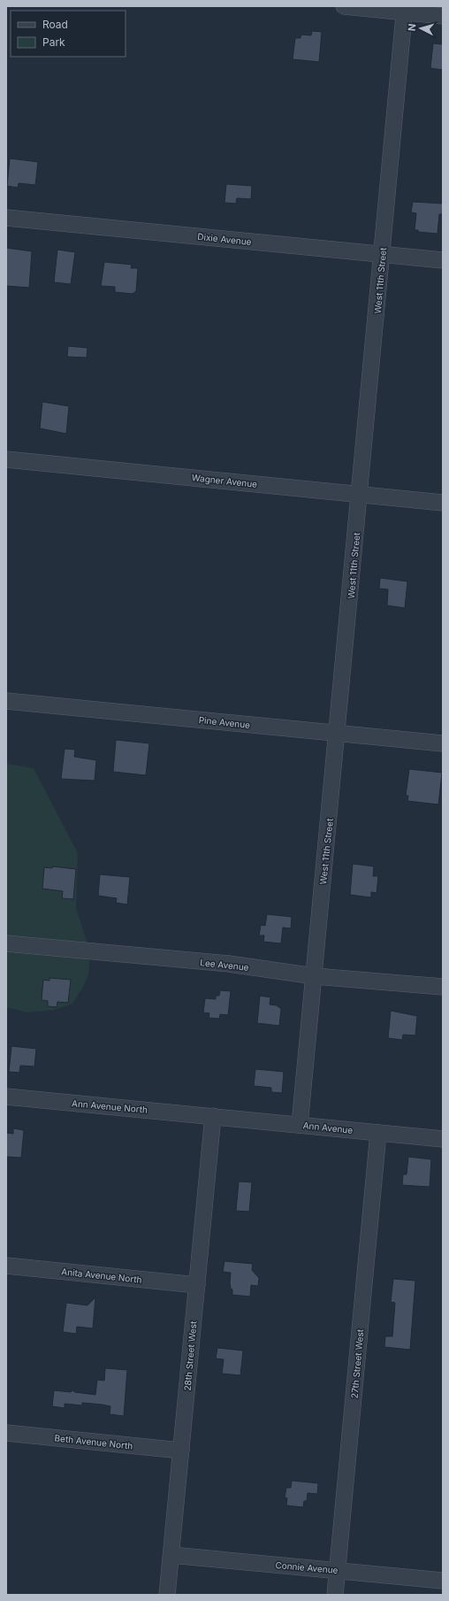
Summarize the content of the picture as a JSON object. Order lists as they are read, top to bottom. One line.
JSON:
{"streets":{"street":["Dixie Avenue","West 11th Street","Wagner Avenue","Pine Avenue","Lee Avenue","Ann Avenue North","Ann Avenue","Anita Avenue North","28th Street West","27th Street West","Beth Avenue North","Connie Avenue"]},"crossings":[["Dixie Avenue","West 11th Street"],["West 11th Street","Wagner Avenue"],["West 11th Street","Pine Avenue"],["West 11th Street","Lee Avenue"],["West 11th Street","Ann Avenue"],["Ann Avenue North","Ann Avenue"],["Ann Avenue North","28th Street West"],["Ann Avenue","28th Street West"],["Ann Avenue","27th Street West"],["Anita Avenue North","28th Street West"],["28th Street West","Beth Avenue North"],["28th Street West","Connie Avenue"],["27th Street West","Connie Avenue"]],"legend":["Road","Park"],"north":"left"}
